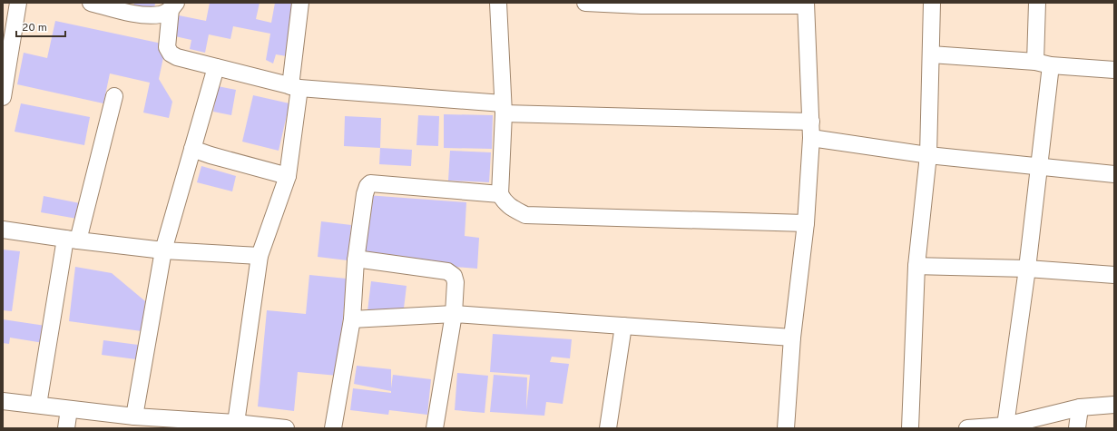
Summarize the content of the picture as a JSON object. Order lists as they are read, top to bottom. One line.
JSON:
{"scale_bar":"20 m"}
